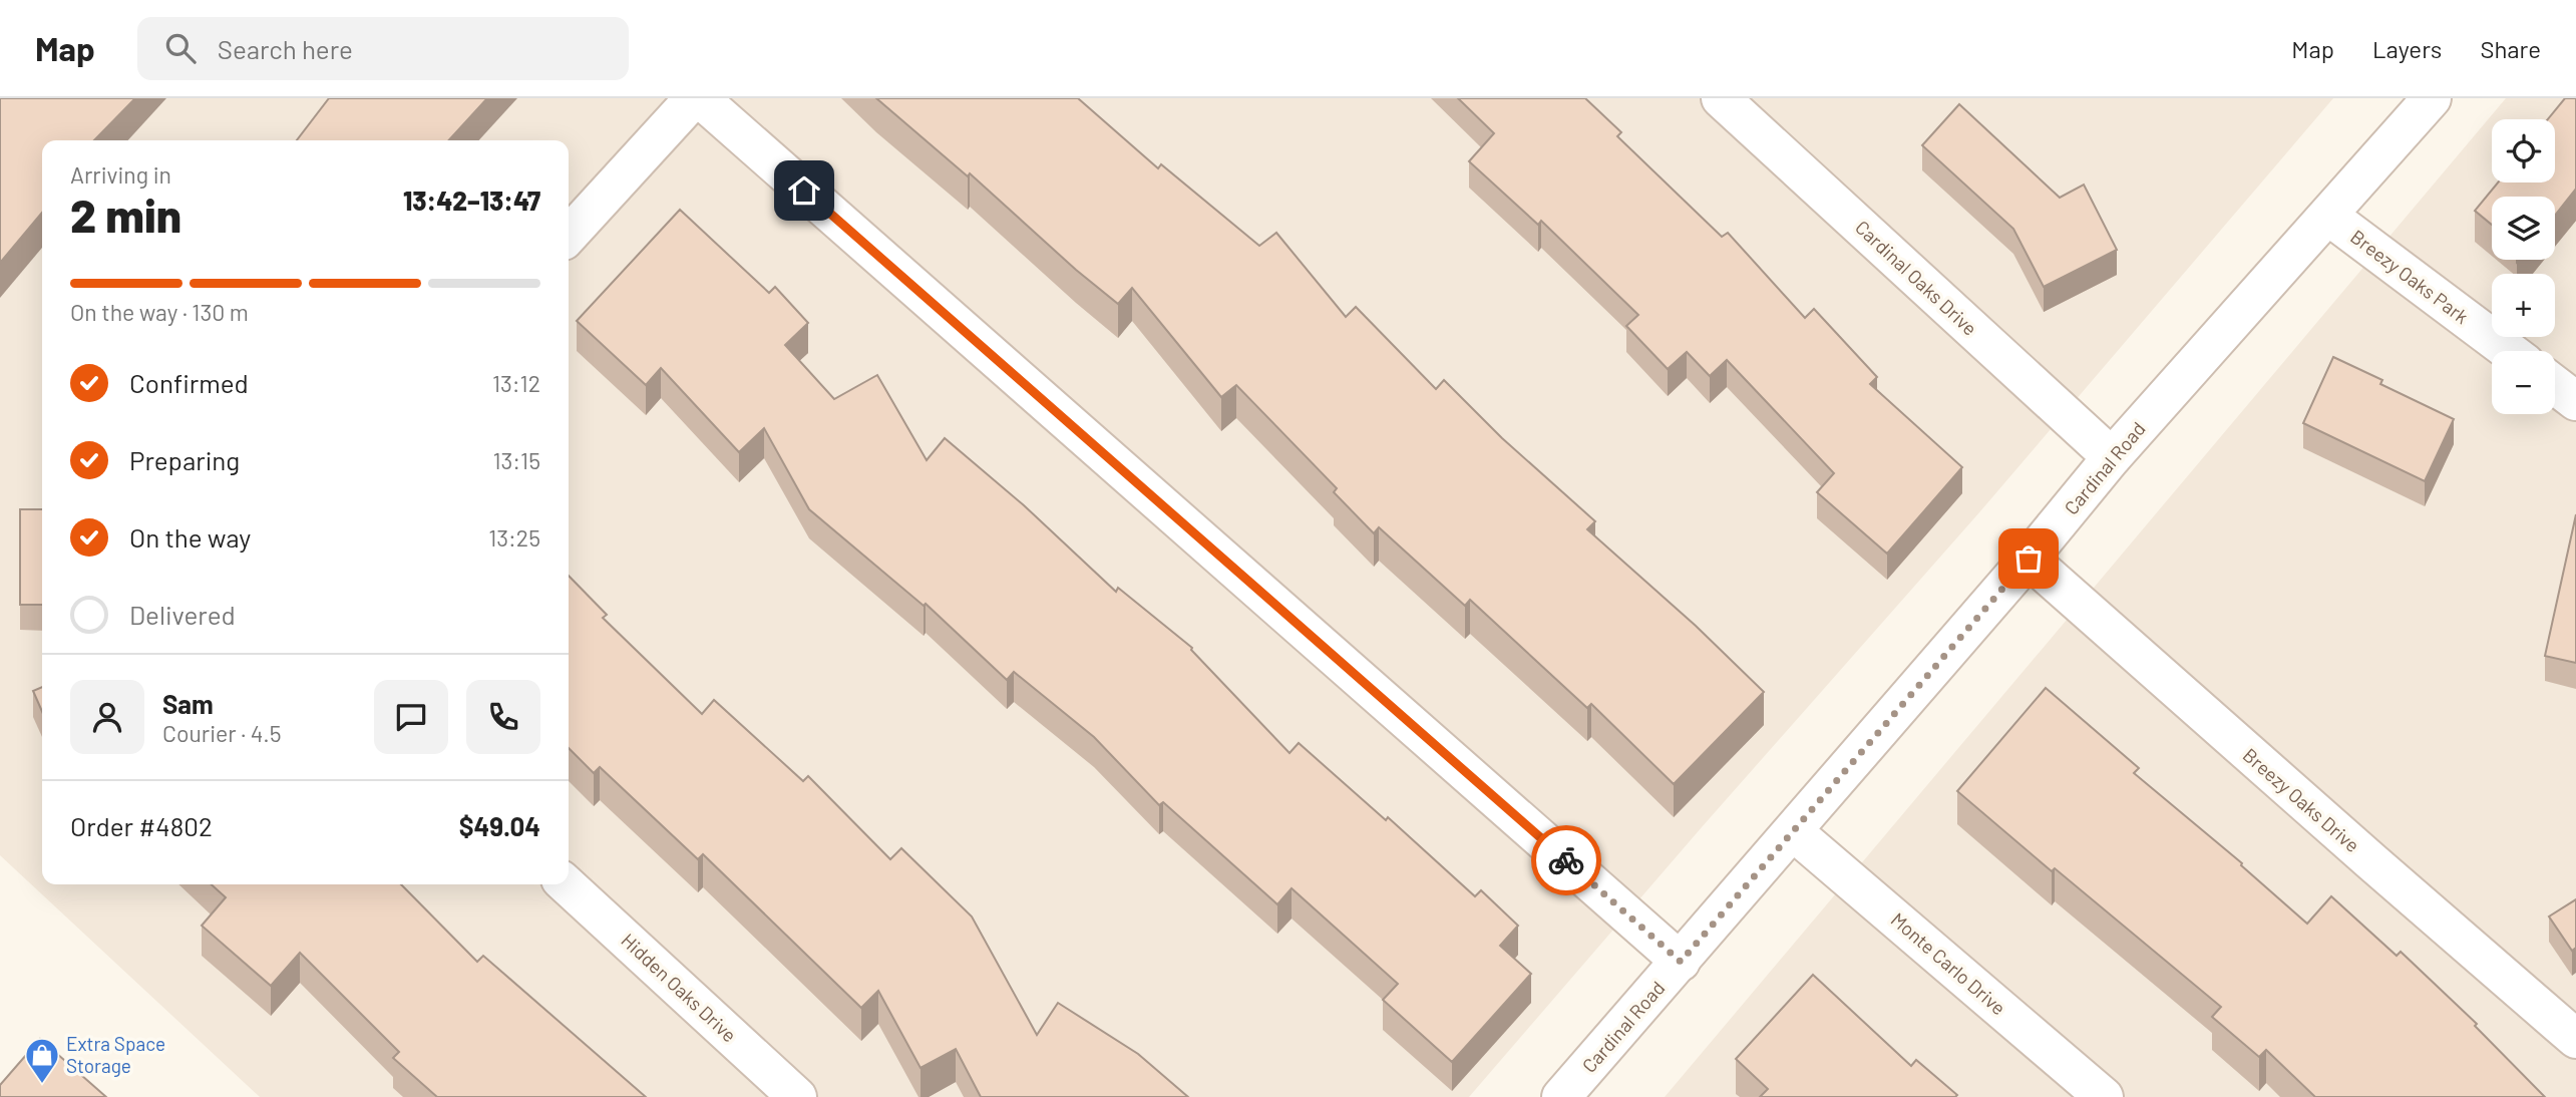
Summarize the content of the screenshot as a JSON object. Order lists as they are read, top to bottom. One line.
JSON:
{"streets":{"street":["Breezy Oaks Park","Cardinal Oaks Drive","Cardinal Road","Breezy Oaks Drive","Monte Carlo Drive","Hidden Oaks Drive"]},"crossings":[["Breezy Oaks Park","Cardinal Road"],["Cardinal Oaks Drive","Cardinal Road"],["Cardinal Road","Breezy Oaks Drive"],["Cardinal Road","Monte Carlo Drive"]],"places":{"shop":["Extra Space Storage"]},"page":{"header":"Map","search":"Search here","nav":["Map","Layers","Share"],"map_buttons":["+","−"],"heading":["2 min","Arriving in","13:42–13:47"],"panel":["Sam","Courier · 4.5","Order #4802","$49.04"],"bar":"On the way · 130 m","list":[["Confirmed","13:12"],["Preparing","13:15"],["On the way","13:25"],"Delivered"]}}
